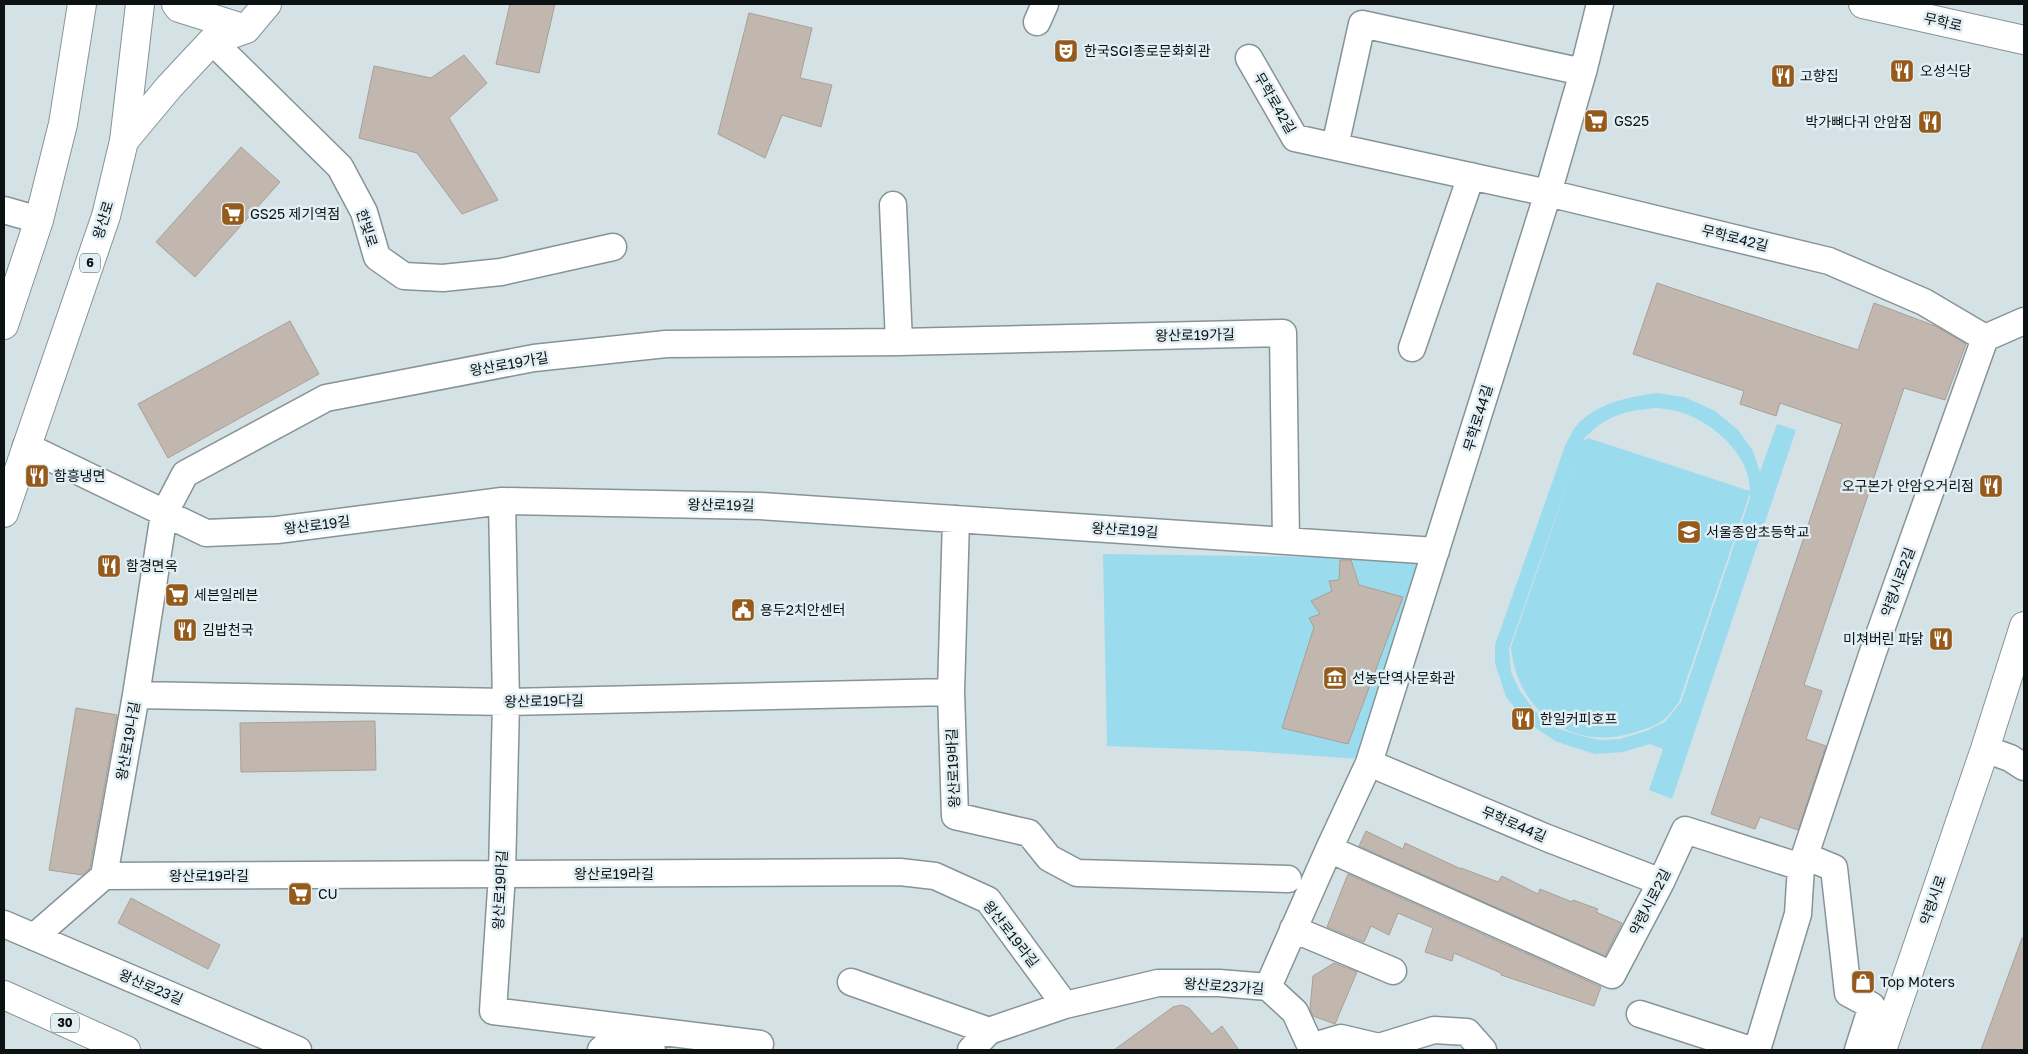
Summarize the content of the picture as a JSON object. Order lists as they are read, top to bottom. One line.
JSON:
{"streets":{"main road":["무학로","왕산로","6","약령시로","30"],"street":["무학로42길","한빛로","왕산로19가길","무학로44길","왕산로19길","약령시로2길","왕산로19다길","왕산로19나길","왕산로19바길","왕산로19라길","왕산로19마길","왕산로23가길","왕산로23길"]},"crossings":[["무학로42길","무학로44길"],["무학로42길","약령시로2길"],["왕산로","왕산로19길"],["왕산로19가길","왕산로19길"],["왕산로19가길","왕산로19나길"],["무학로44길","왕산로19길"],["무학로44길","약령시로2길"],["무학로44길","왕산로23가길"],["왕산로19길","왕산로19나길"],["왕산로19길","왕산로19바길"],["왕산로19길","왕산로19마길"],["왕산로19다길","왕산로19나길"],["왕산로19다길","왕산로19바길"],["왕산로19다길","왕산로19마길"],["왕산로19나길","왕산로19라길"],["왕산로19라길","왕산로19마길"],["왕산로19라길","왕산로23가길"]],"places":{"theatre":["한국SGI종로문화회관"],"restaurant":["오성식당","고향집","박가뼈다귀 안암점","함흥냉면","오구본가 안암오거리점","함경면옥","김밥천국","미쳐버린 파닭","한일커피호프"],"supermarket":["GS25","GS25 제기역점","세븐일레븐","CU"],"school or university":["서울종암초등학교"],"public building":["용두2치안센터"],"museum":["선농단역사문화관"],"shop":["Top Moters"]}}
